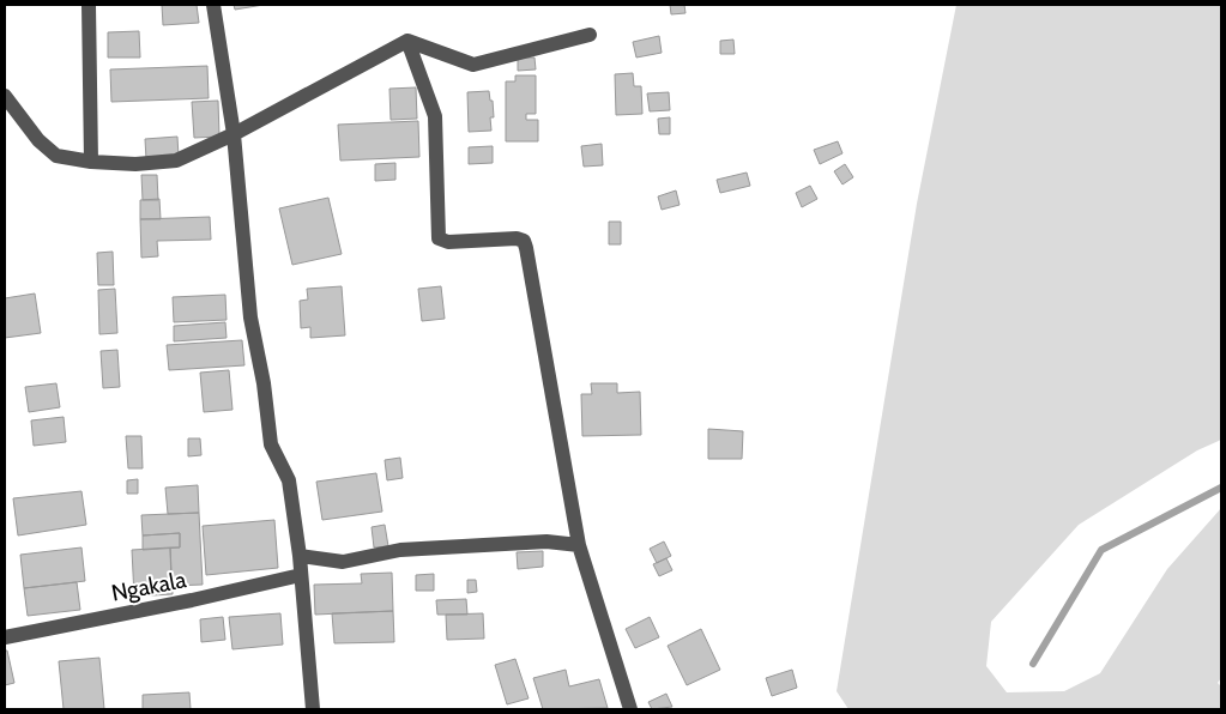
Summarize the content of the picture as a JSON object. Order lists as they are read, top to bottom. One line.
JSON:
{"streets":{"street":["Ngakala"]}}
